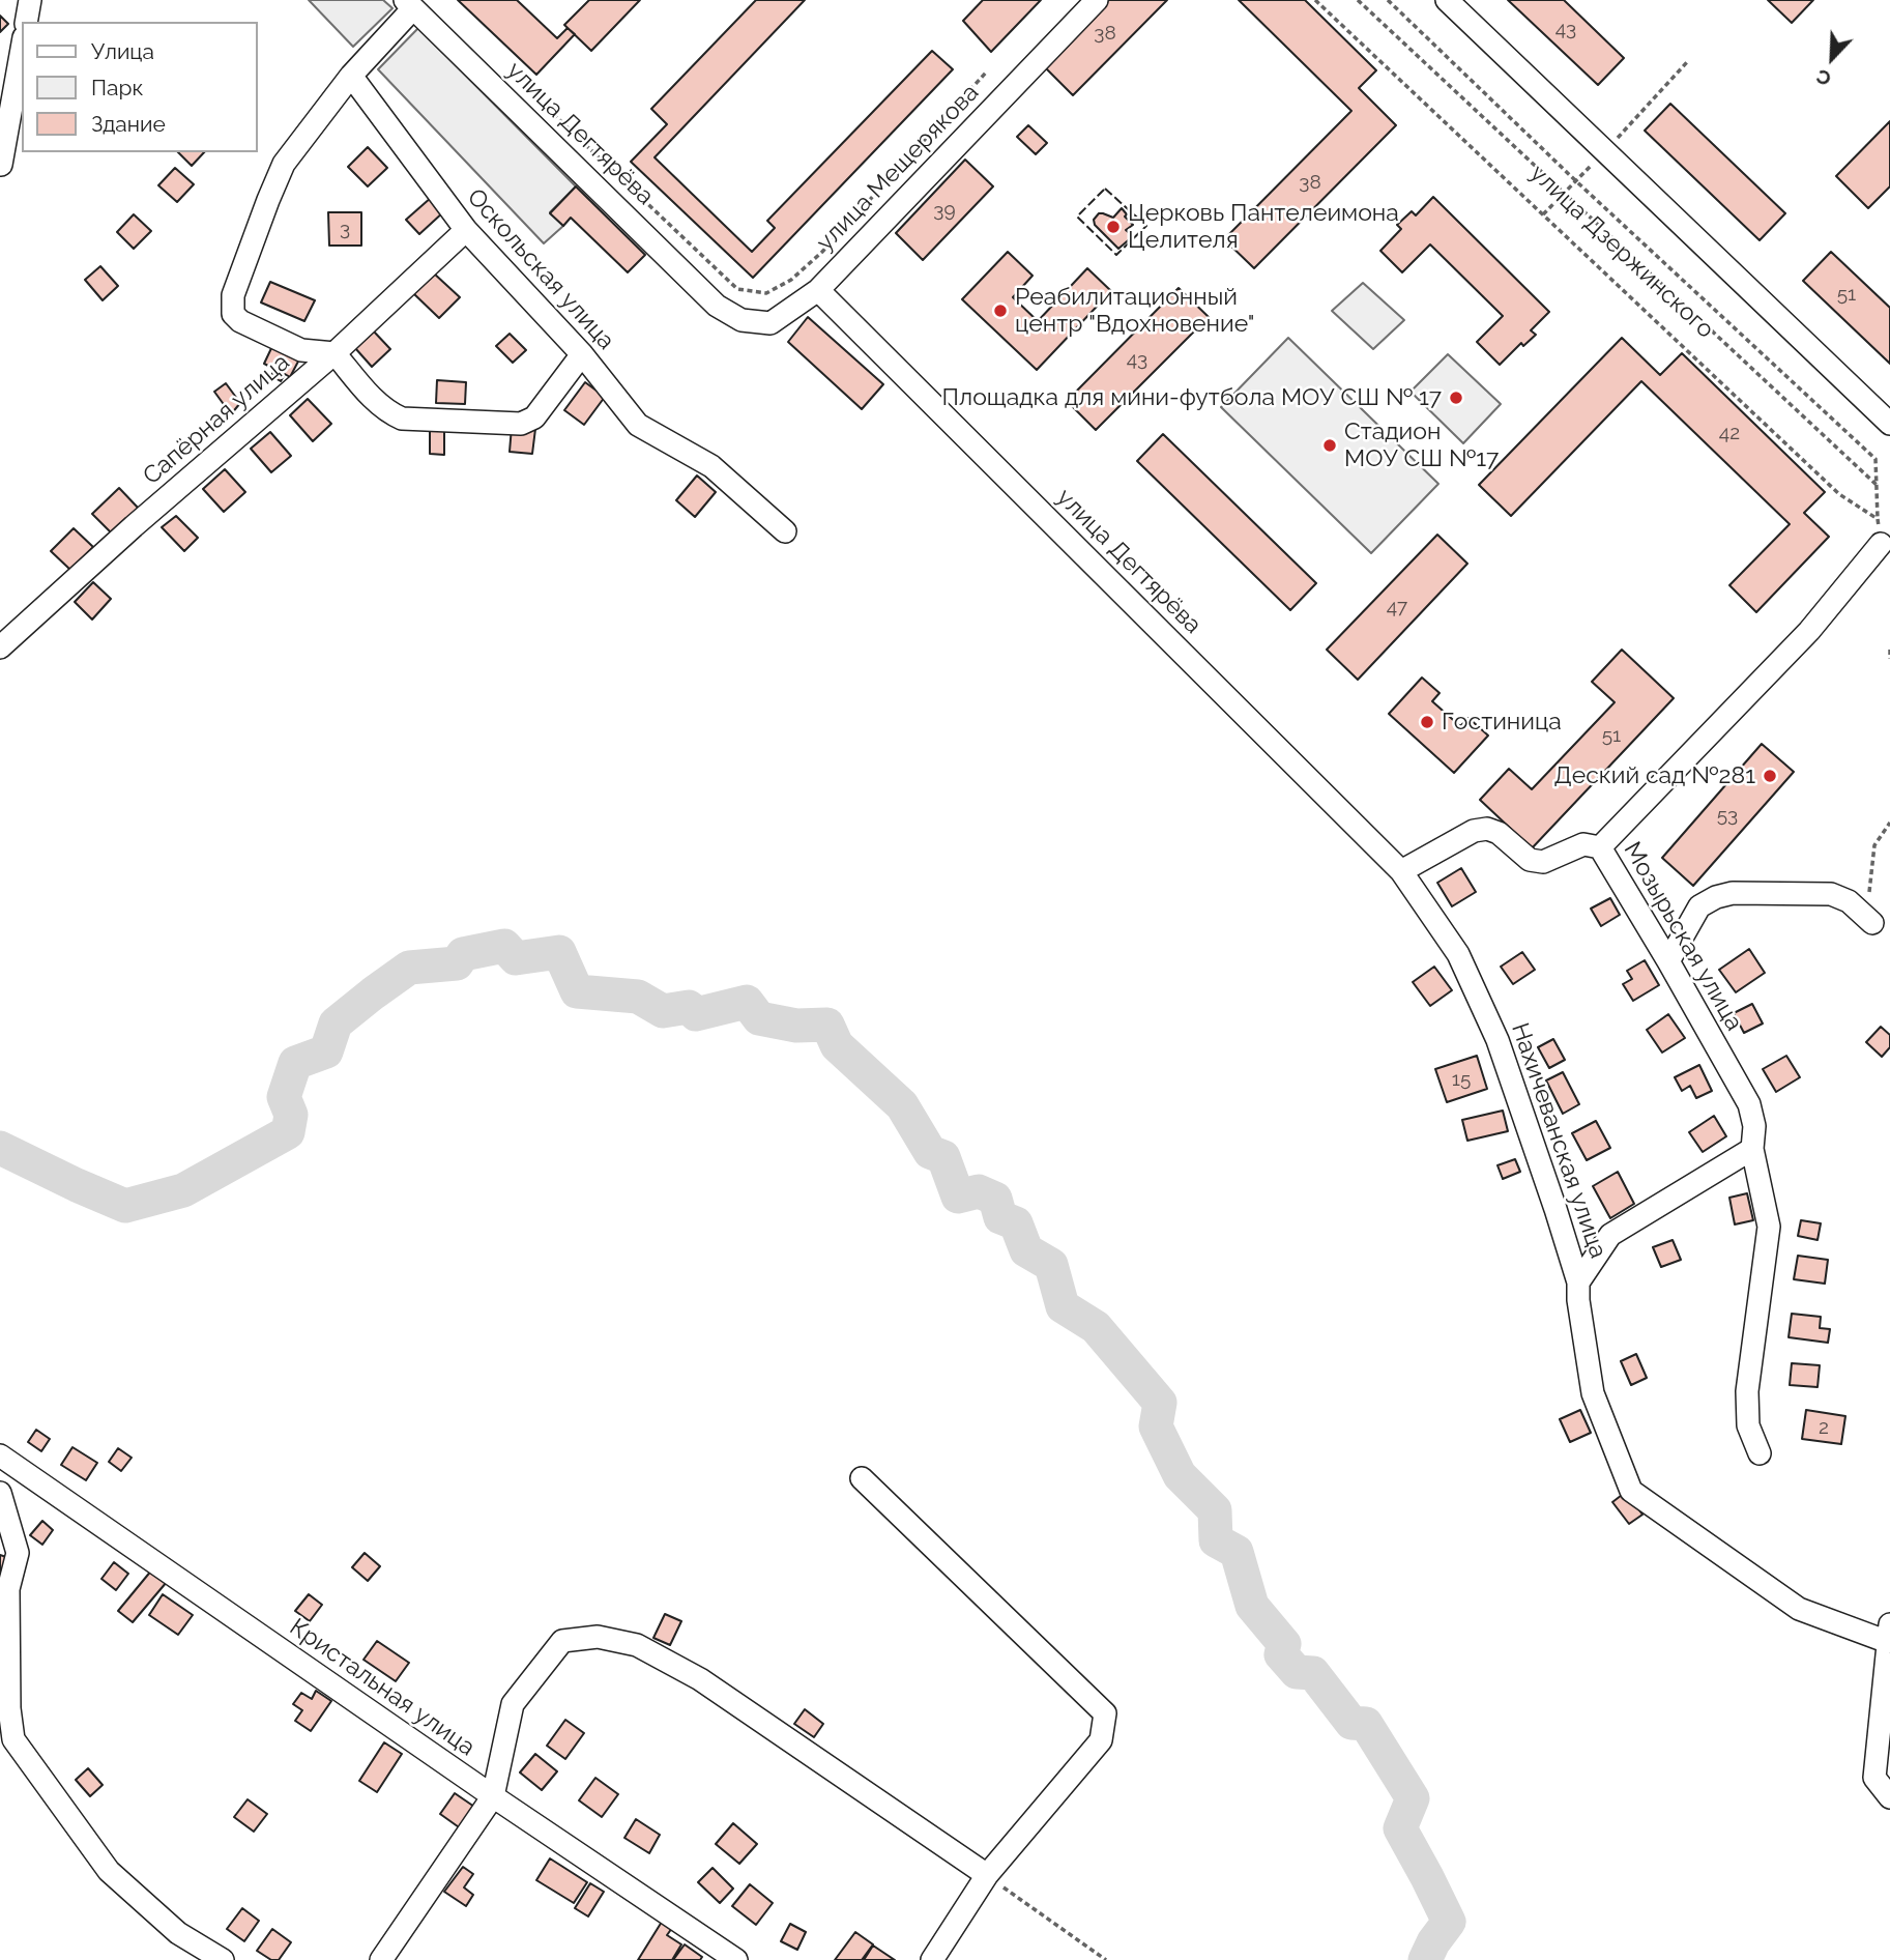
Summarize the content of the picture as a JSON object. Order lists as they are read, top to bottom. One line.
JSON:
{"streets":{"street":["улица Дегтярёва","улица Мещерякова","Оскольская улица","Сапёрная улица","Мозырьская улица","Нахичеванская улица","Кристальная улица"],"path":["улица Дзержинского"]},"crossings":[["улица Дегтярёва","улица Мещерякова"],["улица Дегтярёва","Нахичеванская улица"],["Оскольская улица","Сапёрная улица"]],"places":["Церковь Пантелеимона Целителя","Реабилитационный центр \"Вдохновение\"","Площадка для мини-футбола МОУ СШ № 17","Стадион МОУ СШ №17","Гостиница","Деский сад №281"],"house_numbers":["43","38","38","39","3","51","43","42","47","51","53","15","2"],"legend":["Улица","Парк","Здание"],"north":"bottom left"}
